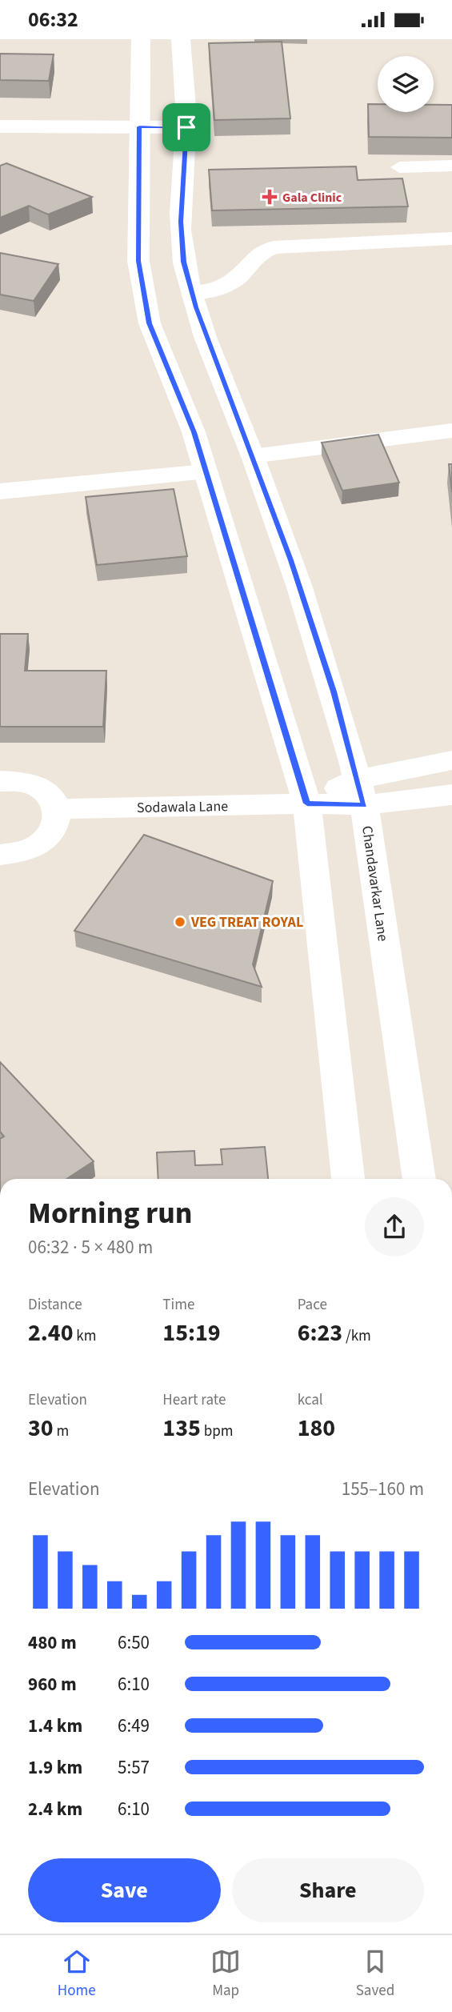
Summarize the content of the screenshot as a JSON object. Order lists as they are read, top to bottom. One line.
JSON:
{"streets":{"street":["Sodawala Lane","Chandavarkar Lane"]},"crossings":[["Sodawala Lane","Chandavarkar Lane"]],"places":{"health":["Gala Clinic"],"other":["VEG TREAT ROYAL"]},"page":{"status":"06:32","heading":["Morning run","06:32 · 5 × 480 m"],"stats":[["Distance","2.40 km"],["Time","15:19"],["Pace","6:23 /km"],["Elevation","30 m"],["Heart rate","135 bpm"],["kcal","180"]],"chart":["Elevation","155–160 m"],"list":[{"name":"480 m","note":"6:50"},{"name":"960 m","note":"6:10"},{"name":"1.4 km","note":"6:49"},{"name":"1.9 km","note":"5:57"},{"name":"2.4 km","note":"6:10"}],"buttons":["Save","Share"],"tabs":["Home","Map","Saved"]}}
